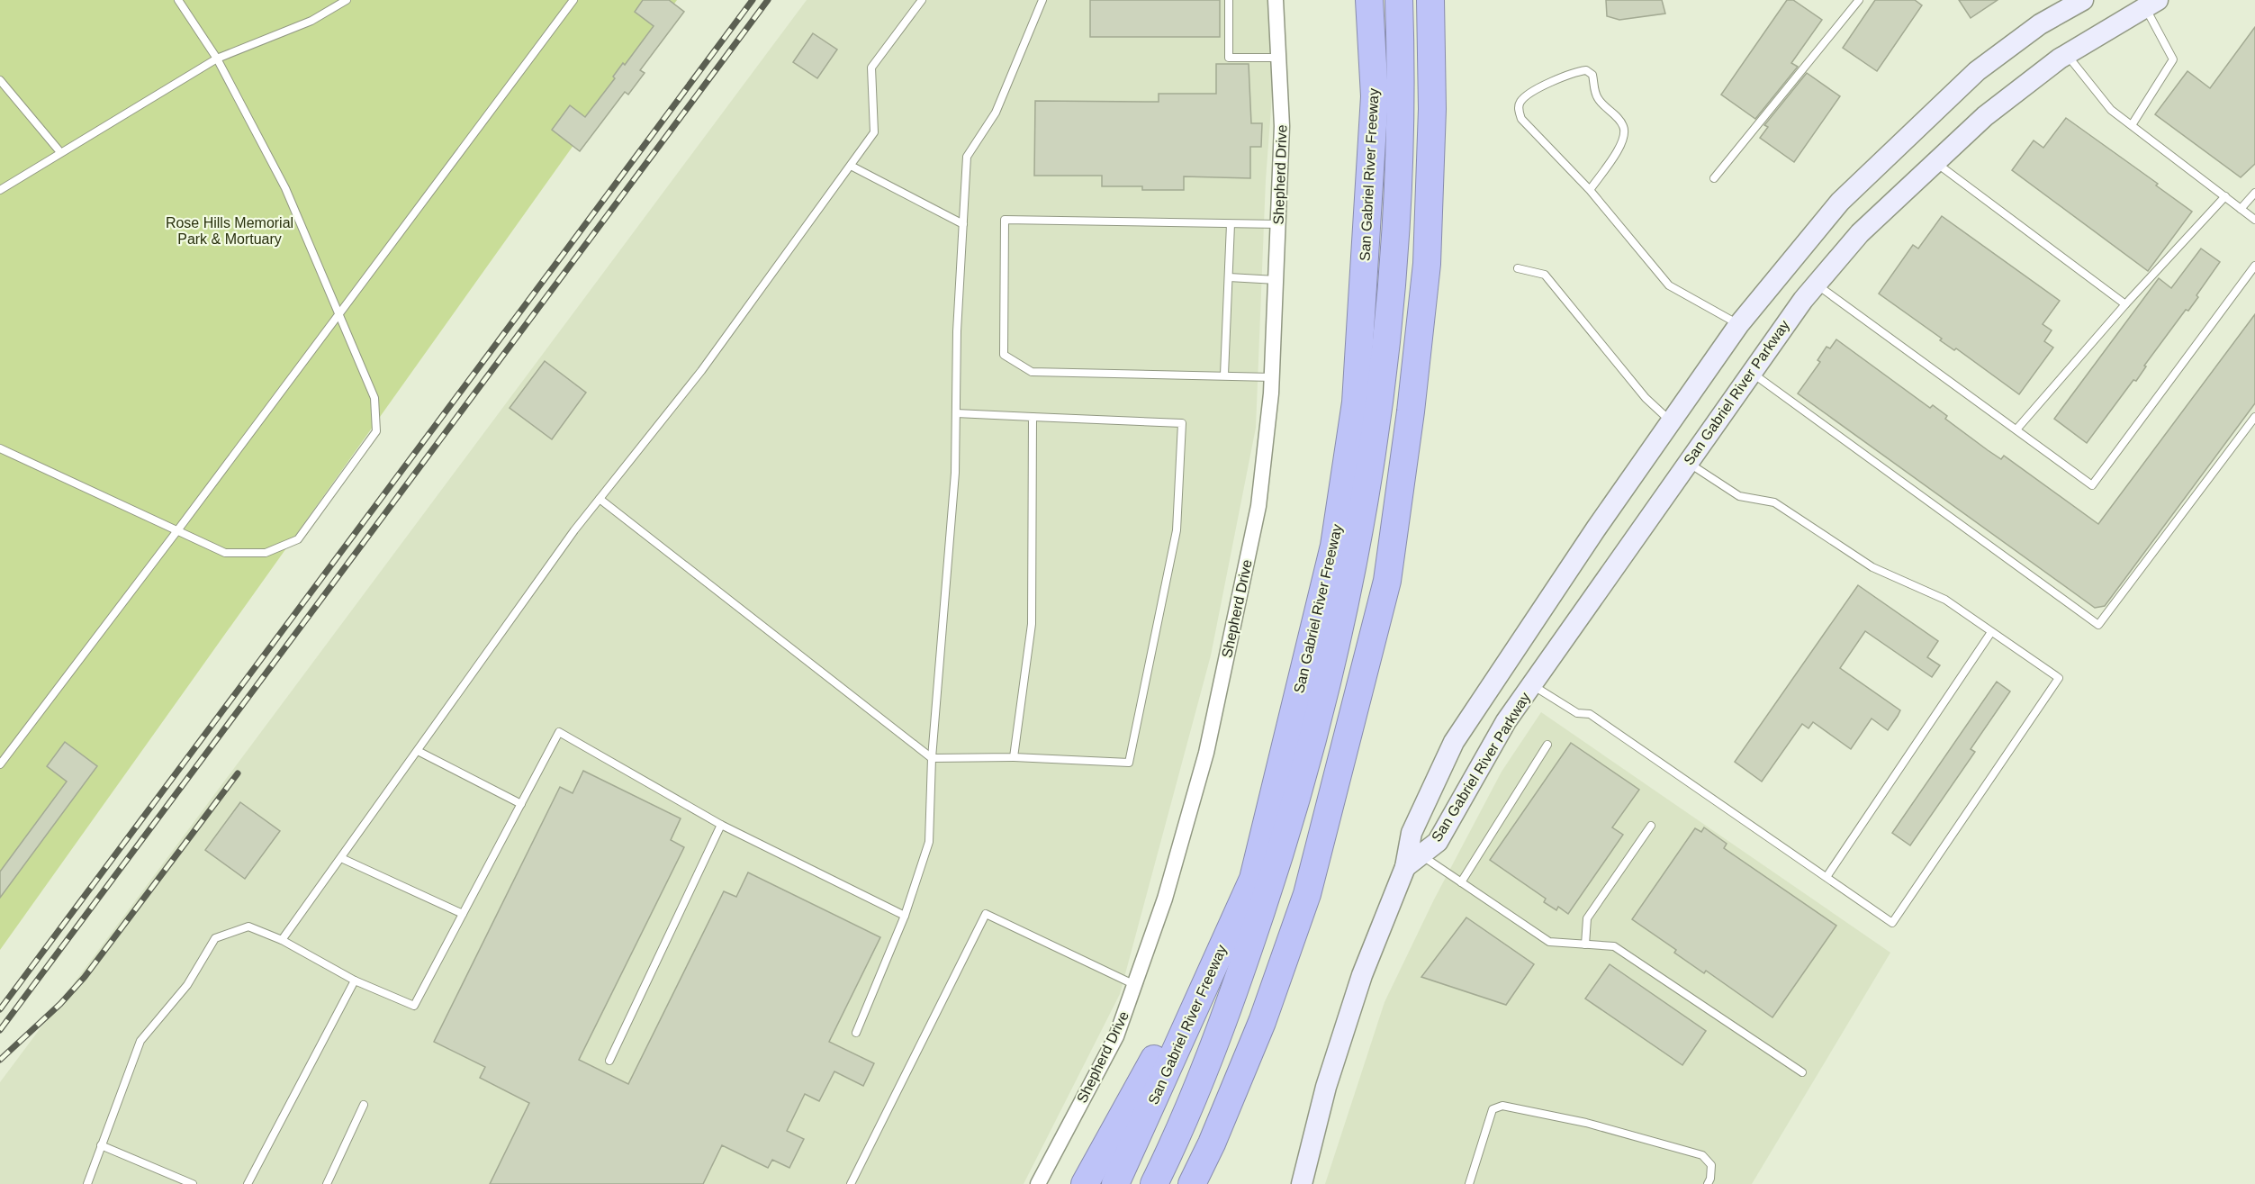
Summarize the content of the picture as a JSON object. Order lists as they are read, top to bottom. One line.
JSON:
{"streets":{"highway":["San Gabriel River Freeway"],"main road":["San Gabriel River Parkway"],"street":["Shepherd Drive"]},"parks":["Rose Hills Memorial Park & Mortuary"]}
